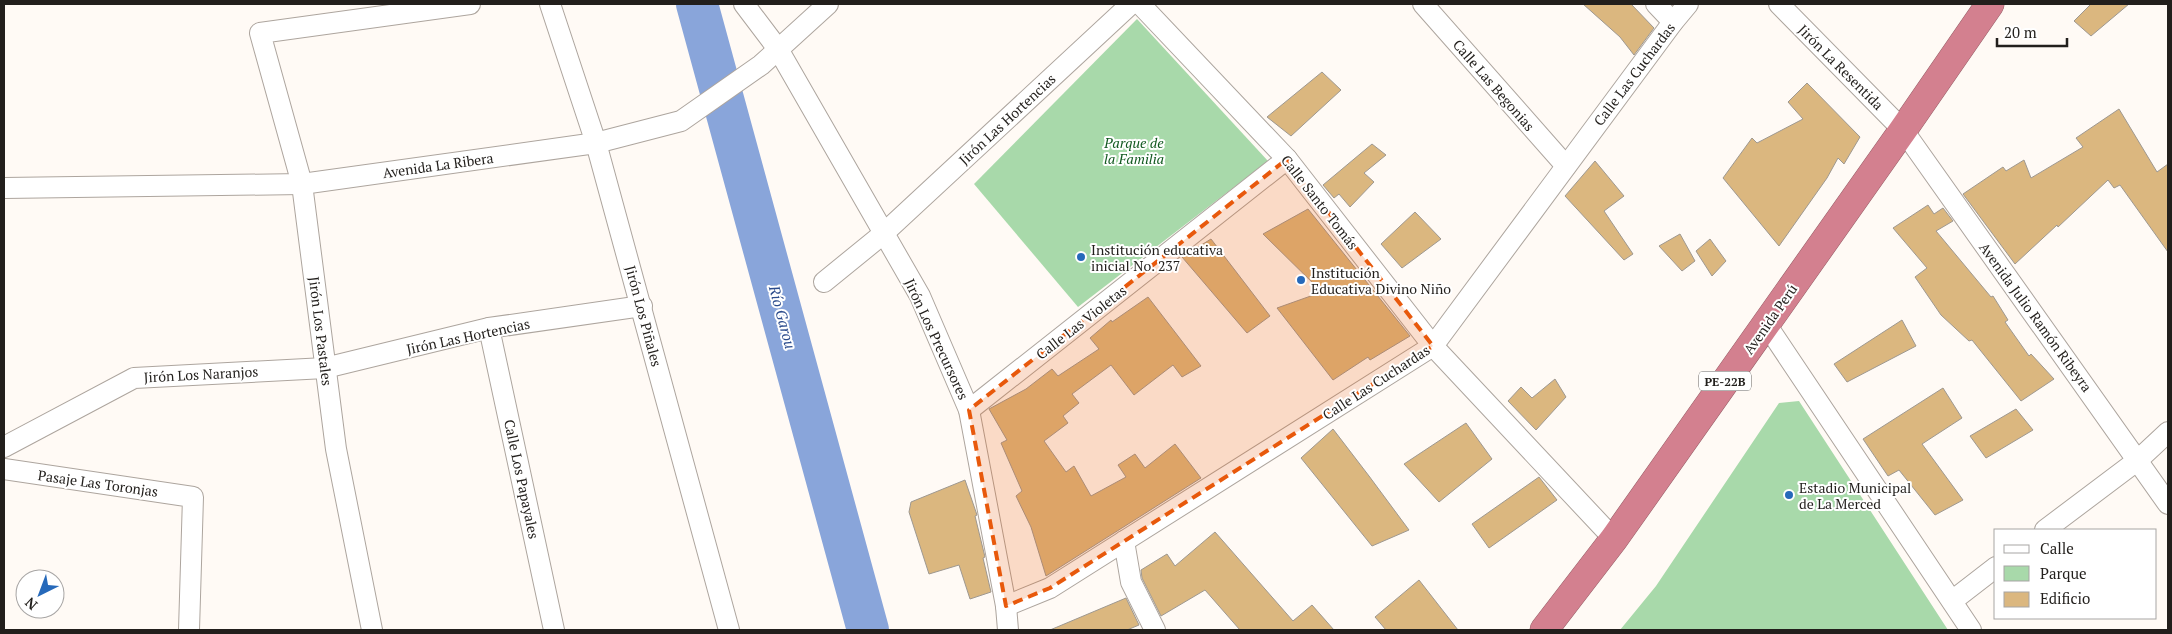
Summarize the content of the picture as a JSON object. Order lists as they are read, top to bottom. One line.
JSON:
{"streets":{"highway":["Avenida Perú","PE-22B"],"street":["Jirón La Resentida","Calle Las Cuchardas","Calle Las Begonias","Jirón Las Hortencias","Avenida La Ribera","Calle Santo Tomás","Jirón Los Piñales","Avenida Julio Ramón Ribeyra","Calle Las Violetas","Jirón Los Pastales","Jirón Los Precursores","Jirón Los Naranjos","Calle Los Papayales","Pasaje Las Toronjas"]},"crossings":[["Jirón La Resentida","Avenida Julio Ramón Ribeyra"],["Jirón La Resentida","Avenida Perú"],["Calle Las Cuchardas","Calle Las Begonias"],["Calle Las Cuchardas","Calle Santo Tomás"],["Calle Las Cuchardas","Jirón Los Precursores"],["Jirón Las Hortencias","Jirón Los Piñales"],["Jirón Las Hortencias","Jirón Los Pastales"],["Jirón Las Hortencias","Jirón Los Precursores"],["Jirón Las Hortencias","Jirón Los Naranjos"],["Jirón Las Hortencias","Calle Los Papayales"],["Avenida La Ribera","Jirón Los Piñales"],["Avenida La Ribera","Jirón Los Pastales"],["Avenida La Ribera","Jirón Los Precursores"],["Calle Santo Tomás","Avenida Perú"],["Calle Santo Tomás","Calle Las Violetas"],["Avenida Julio Ramón Ribeyra","Avenida Perú"],["Calle Las Violetas","Jirón Los Precursores"],["Jirón Los Pastales","Jirón Los Naranjos"]],"water":["Río Garou"],"parks":["Parque de la Familia"],"places":["Institución educativa inicial No. 237","Institución Educativa Divino Niño","Estadio Municipal de La Merced"],"legend":["Calle","Parque","Edificio"],"scale_bar":"20 m","north":"bottom left"}
